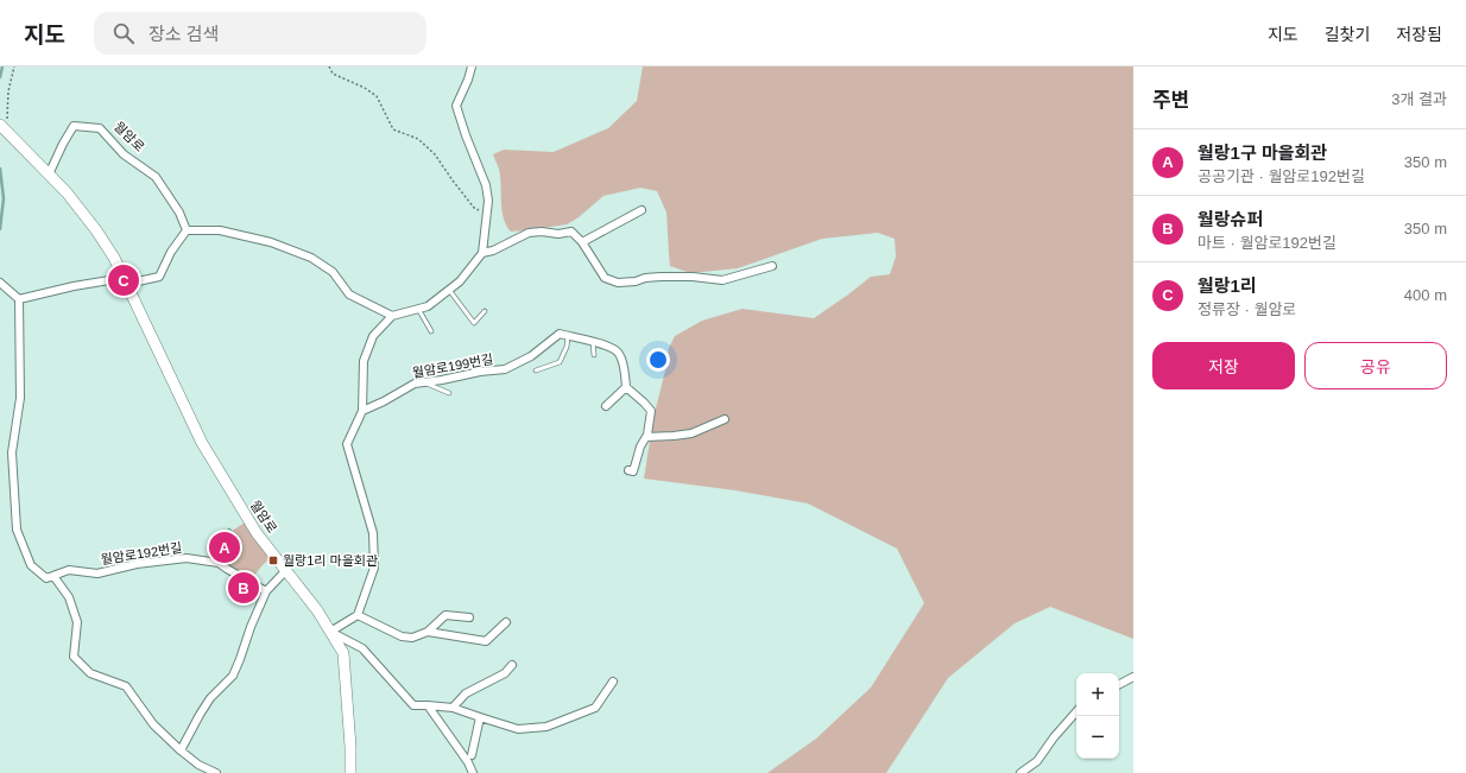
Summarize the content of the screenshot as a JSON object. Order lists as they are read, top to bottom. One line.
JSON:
{"streets":{"street":["월암로","월암로199번길","월암로192번길"]},"places":{"transit":["월랑1리 마을회관"]},"page":{"header":"지도","search":"장소 검색","nav":["지도","길찾기","저장됨"],"heading":["주변","3개 결과"],"list":[{"mark":"A","name":"월랑1구 마을회관","note":"공공기관 · 월암로192번길","value":"350 m"},{"mark":"B","name":"월랑슈퍼","note":"마트 · 월암로192번길","value":"350 m"},{"mark":"C","name":"월랑1리","note":"정류장 · 월암로","value":"400 m"}],"pins":["C","A","B"],"buttons":["저장","공유"],"map_buttons":["+","−"]}}
